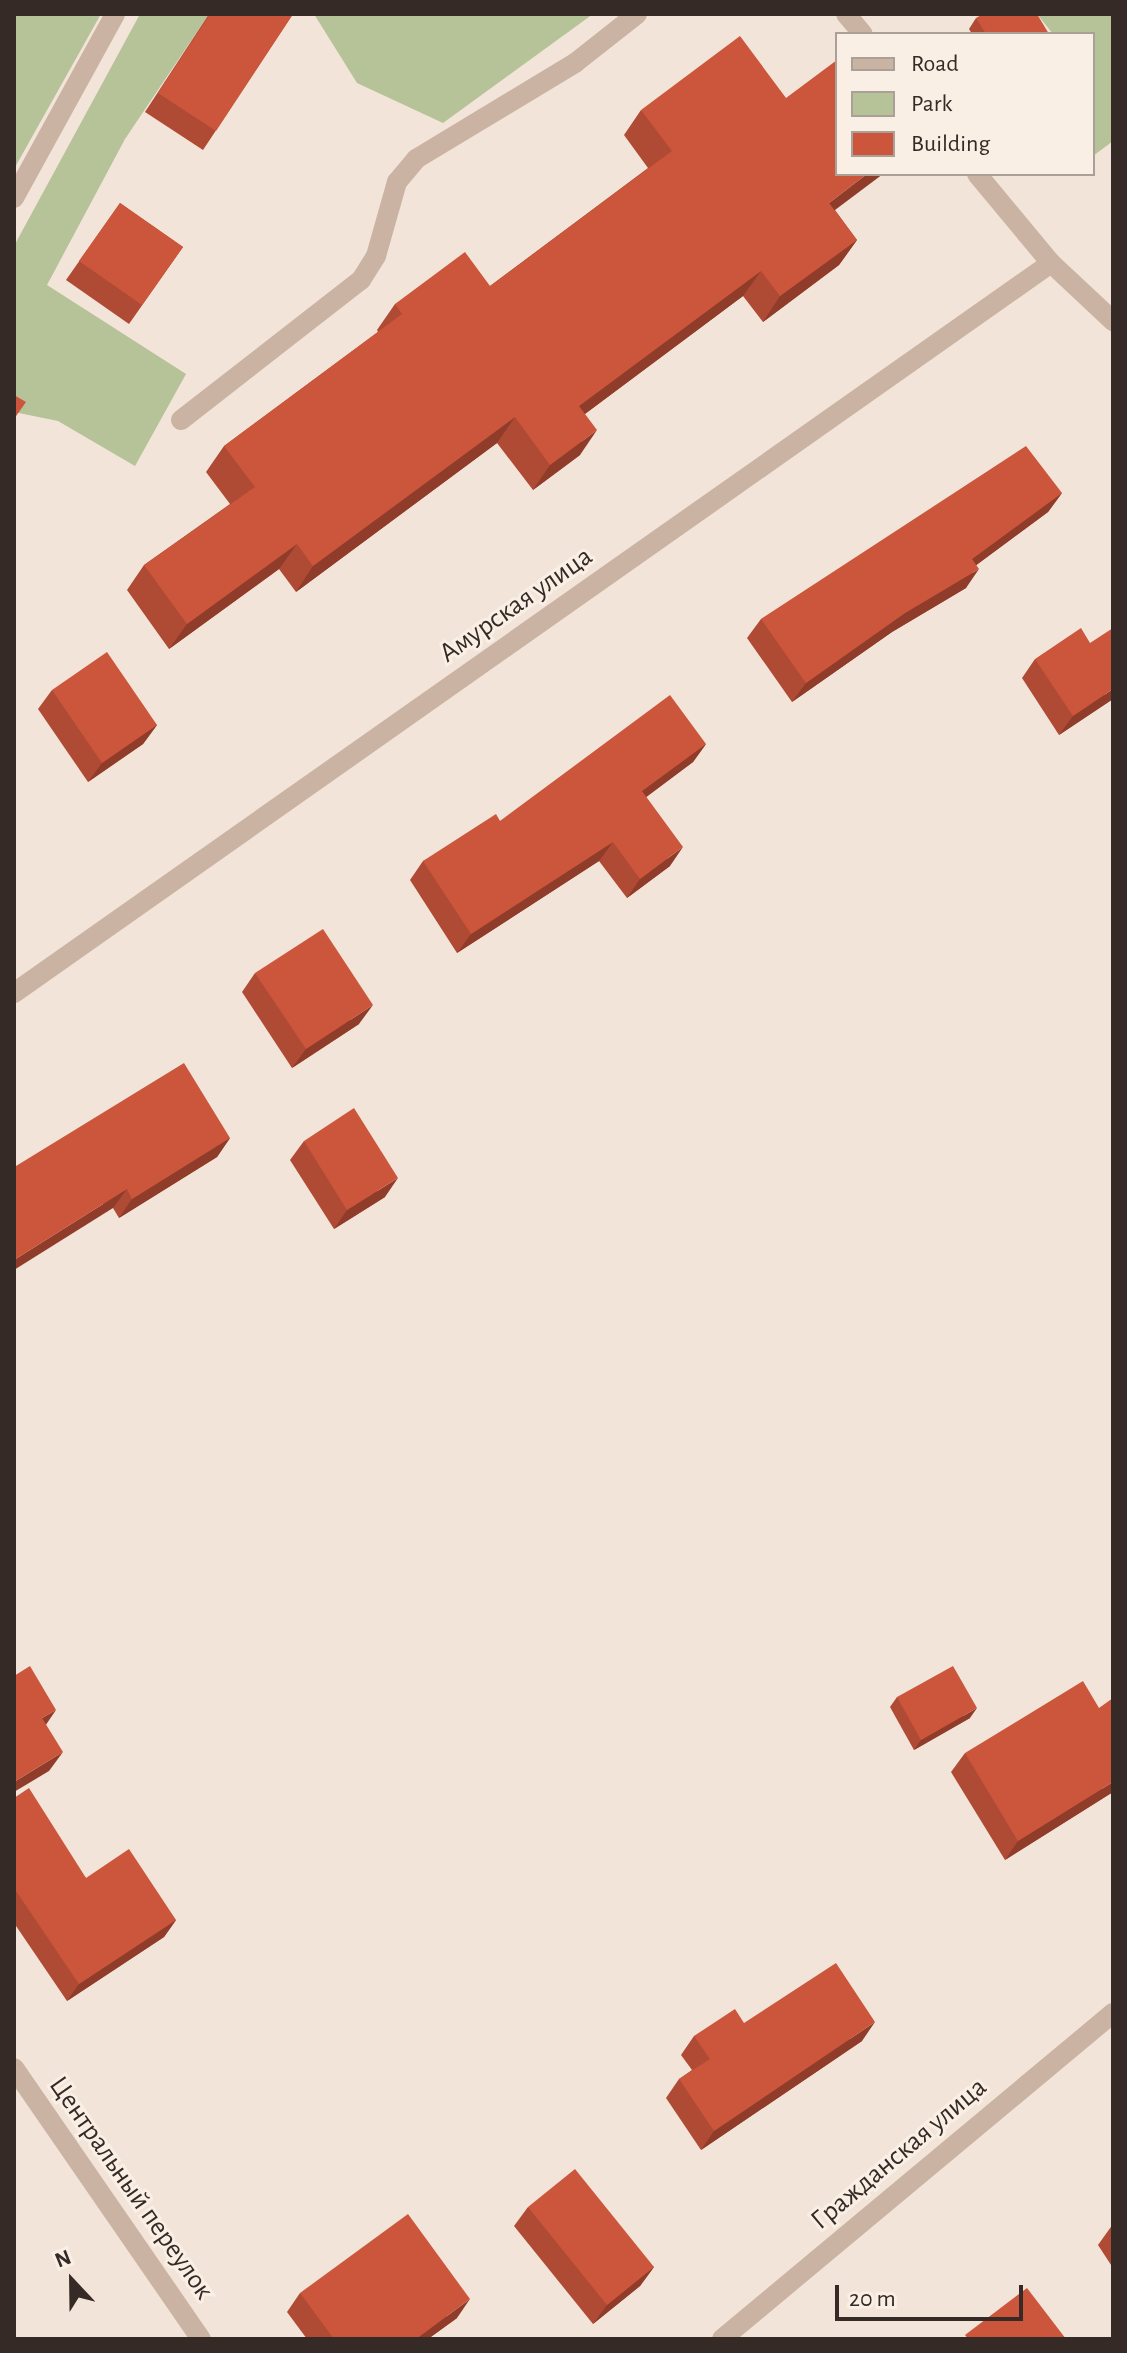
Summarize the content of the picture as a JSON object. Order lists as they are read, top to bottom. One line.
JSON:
{"streets":{"street":["Амурская улица","Гражданская улица","Центральный переулок"]},"legend":["Road","Park","Building"],"scale_bar":"20 m","north":"top"}
